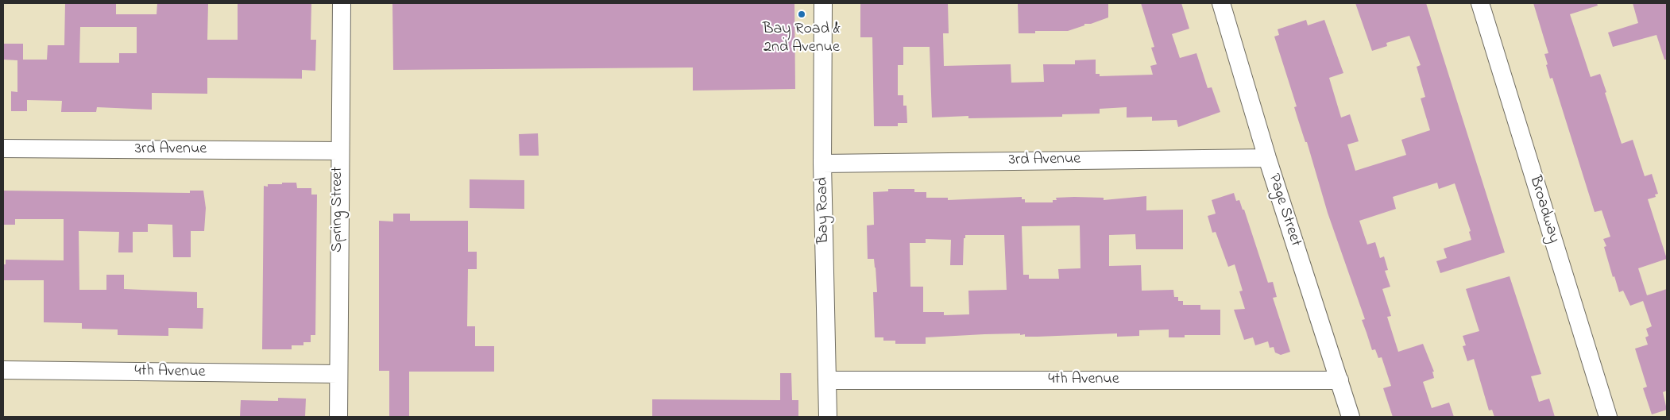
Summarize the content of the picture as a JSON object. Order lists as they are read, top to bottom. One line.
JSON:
{"streets":{"street":["3rd Avenue","Spring Street","Broadway","Bay Road","Page Street","4th Avenue"]},"crossings":[["3rd Avenue","Spring Street"],["3rd Avenue","Bay Road"],["3rd Avenue","Page Street"],["Spring Street","4th Avenue"],["Bay Road","4th Avenue"],["Page Street","4th Avenue"]],"places":["Bay Road & 2nd Avenue"]}
